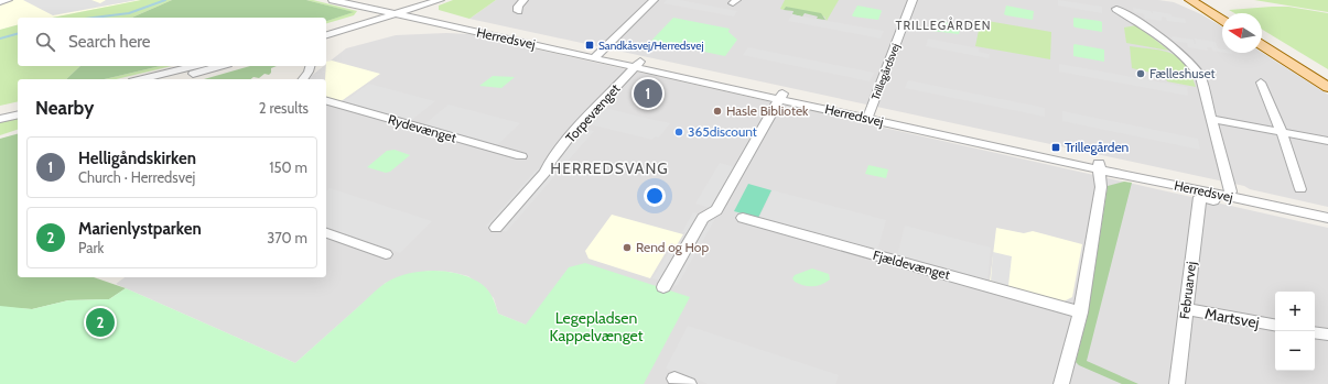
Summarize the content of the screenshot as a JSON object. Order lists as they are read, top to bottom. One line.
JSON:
{"streets":{"street":["Herredsvej","Trillegårdsvej","Torpevænget","Rydevænget","Fjældevænget","Februarvej","Martsvej"]},"crossings":[["Herredsvej","Trillegårdsvej"],["Herredsvej","Torpevænget"],["Februarvej","Martsvej"]],"districts":["TRILLEGÅRDEN","HERREDSVANG"],"parks":["Legepladsen Kappelvænget"],"places":{"transit":["Sandkåsvej/Herredsvej","Trillegården"],"other":["Fælleshuset","Hasle Bibliotek","365discount","Rend og Hop"]},"north":"left","page":{"search":"Search here","pins":["1","2"],"heading":["Nearby","2 results"],"list":[{"mark":"1","name":"Helligåndskirken","note":"Church · Herredsvej","value":"150 m"},{"mark":"2","name":"Marienlystparken","note":"Park","value":"370 m"}],"map_buttons":["+","−"]}}
